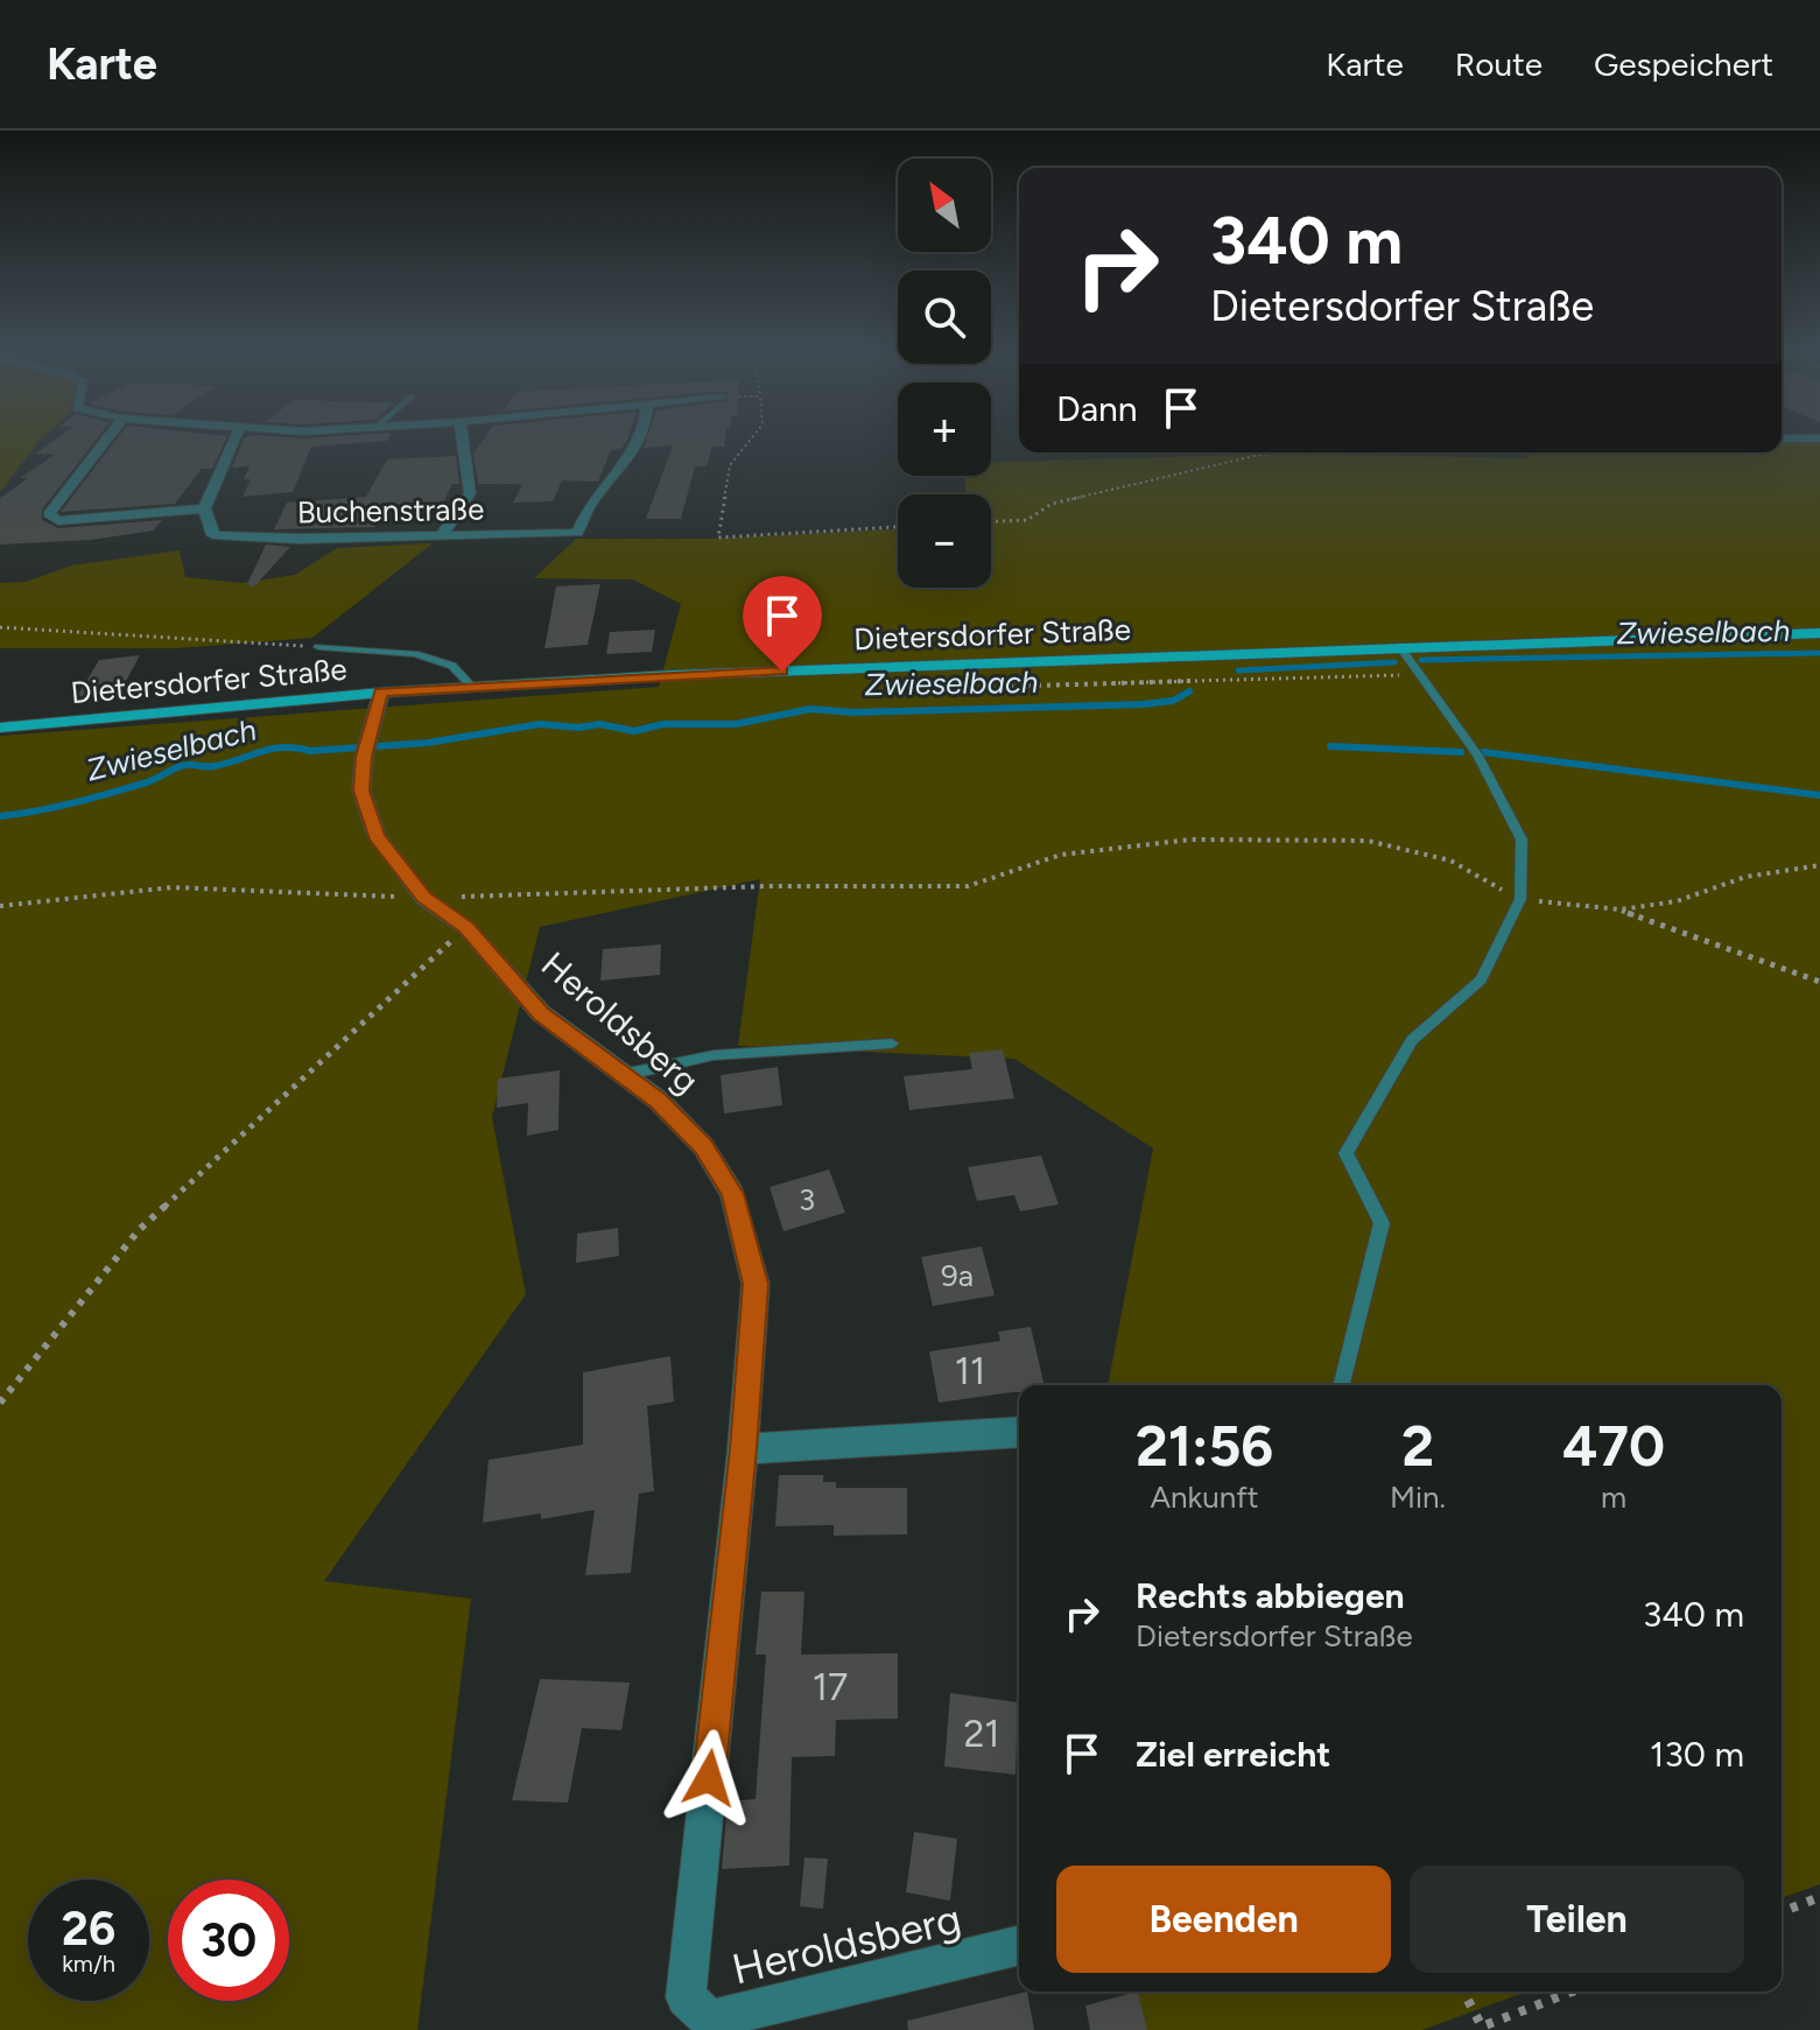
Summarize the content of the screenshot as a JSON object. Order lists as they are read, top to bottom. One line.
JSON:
{"streets":{"street":["Buchenstraße","Dietersdorfer Straße","Heroldsberg"]},"crossings":[["Dietersdorfer Straße","Heroldsberg"]],"water":["Zwieselbach"],"house_numbers":["3","9a","11","17","21"],"north":"top left","page":{"header":"Karte","nav":["Karte","Route","Gespeichert"],"map_buttons":["+","−"],"turn":["340 m","Dietersdorfer Straße"],"then":"Dann","eta":["21:56","Ankunft","2","Min.","470","m"],"list":[{"name":"Rechts abbiegen","note":"Dietersdorfer Straße","value":"340 m"},{"name":"Ziel erreicht","value":"130 m"}],"buttons":["Beenden","Teilen"],"speed":"26 km/h","limit":"30"}}
